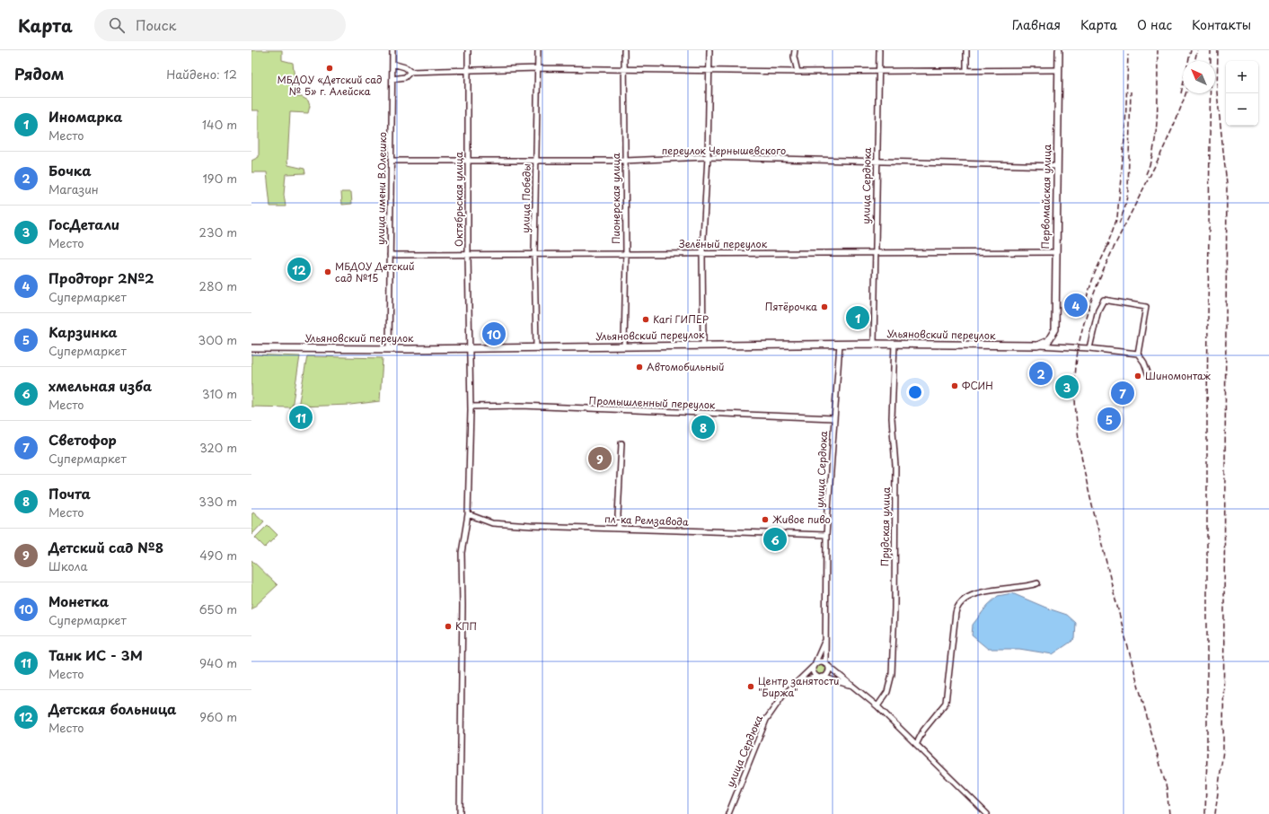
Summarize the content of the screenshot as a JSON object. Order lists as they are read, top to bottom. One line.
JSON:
{"streets":{"main road":["Первомайская улица","Ульяновский переулок"],"street":["переулок Чернышевского","улица Сердюка","улица имени В.Олешко","улица Победы","Пионерская улица","Октябрьская улица","Зелёный переулок","Промышленный переулок","пл-ка Ремзавода","Прудская улица"]},"crossings":[["переулок Чернышевского","улица Сердюка"],["переулок Чернышевского","улица имени В.Олешко"],["переулок Чернышевского","Первомайская улица"],["переулок Чернышевского","улица Победы"],["переулок Чернышевского","Пионерская улица"],["переулок Чернышевского","Октябрьская улица"],["улица Сердюка","Зелёный переулок"],["улица Сердюка","Ульяновский переулок"],["улица Сердюка","Промышленный переулок"],["улица Сердюка","пл-ка Ремзавода"],["улица имени В.Олешко","Зелёный переулок"],["улица имени В.Олешко","Ульяновский переулок"],["Первомайская улица","Зелёный переулок"],["Первомайская улица","Ульяновский переулок"],["улица Победы","Зелёный переулок"],["улица Победы","Ульяновский переулок"],["Пионерская улица","Зелёный переулок"],["Пионерская улица","Ульяновский переулок"],["Октябрьская улица","Зелёный переулок"],["Октябрьская улица","Ульяновский переулок"],["Октябрьская улица","Промышленный переулок"],["Октябрьская улица","пл-ка Ремзавода"],["Ульяновский переулок","Прудская улица"]],"places":["МБДОУ «Детский сад № 5» г. Алейска","МБДОУ Детский сад №15","Пятёрочка","Kari ГИПЕР","Автомобильный","Шиномонтаж","ФСИН","Живое пиво","КПП","Центр занятости \"Биржа\""],"north":"top left","page":{"header":"Карта","search":"Поиск","nav":["Главная","Карта","О нас","Контакты"],"heading":["Рядом","Найдено: 12"],"map_buttons":["+","−"],"list":[{"mark":"1","name":"Иномарка","note":"Место","value":"140 m"},{"mark":"2","name":"Бочка","note":"Магазин","value":"190 m"},{"mark":"3","name":"ГосДетали","note":"Место","value":"230 m"},{"mark":"4","name":"Продторг 2№2","note":"Супермаркет","value":"280 m"},{"mark":"5","name":"Карзинка","note":"Супермаркет","value":"300 m"},{"mark":"6","name":"хмельная изба","note":"Место","value":"310 m"},{"mark":"7","name":"Светофор","note":"Супермаркет","value":"320 m"},{"mark":"8","name":"Почта","note":"Место","value":"330 m"},{"mark":"9","name":"Детский сад №8","note":"Школа","value":"490 m"},{"mark":"10","name":"Монетка","note":"Супермаркет","value":"650 m"},{"mark":"11","name":"Танк ИС - 3М","note":"Место","value":"940 m"},{"mark":"12","name":"Детская больница","note":"Место","value":"960 m"}],"pins":["12","4","1","10","2","3","7","11","5","8","9","6"]}}
